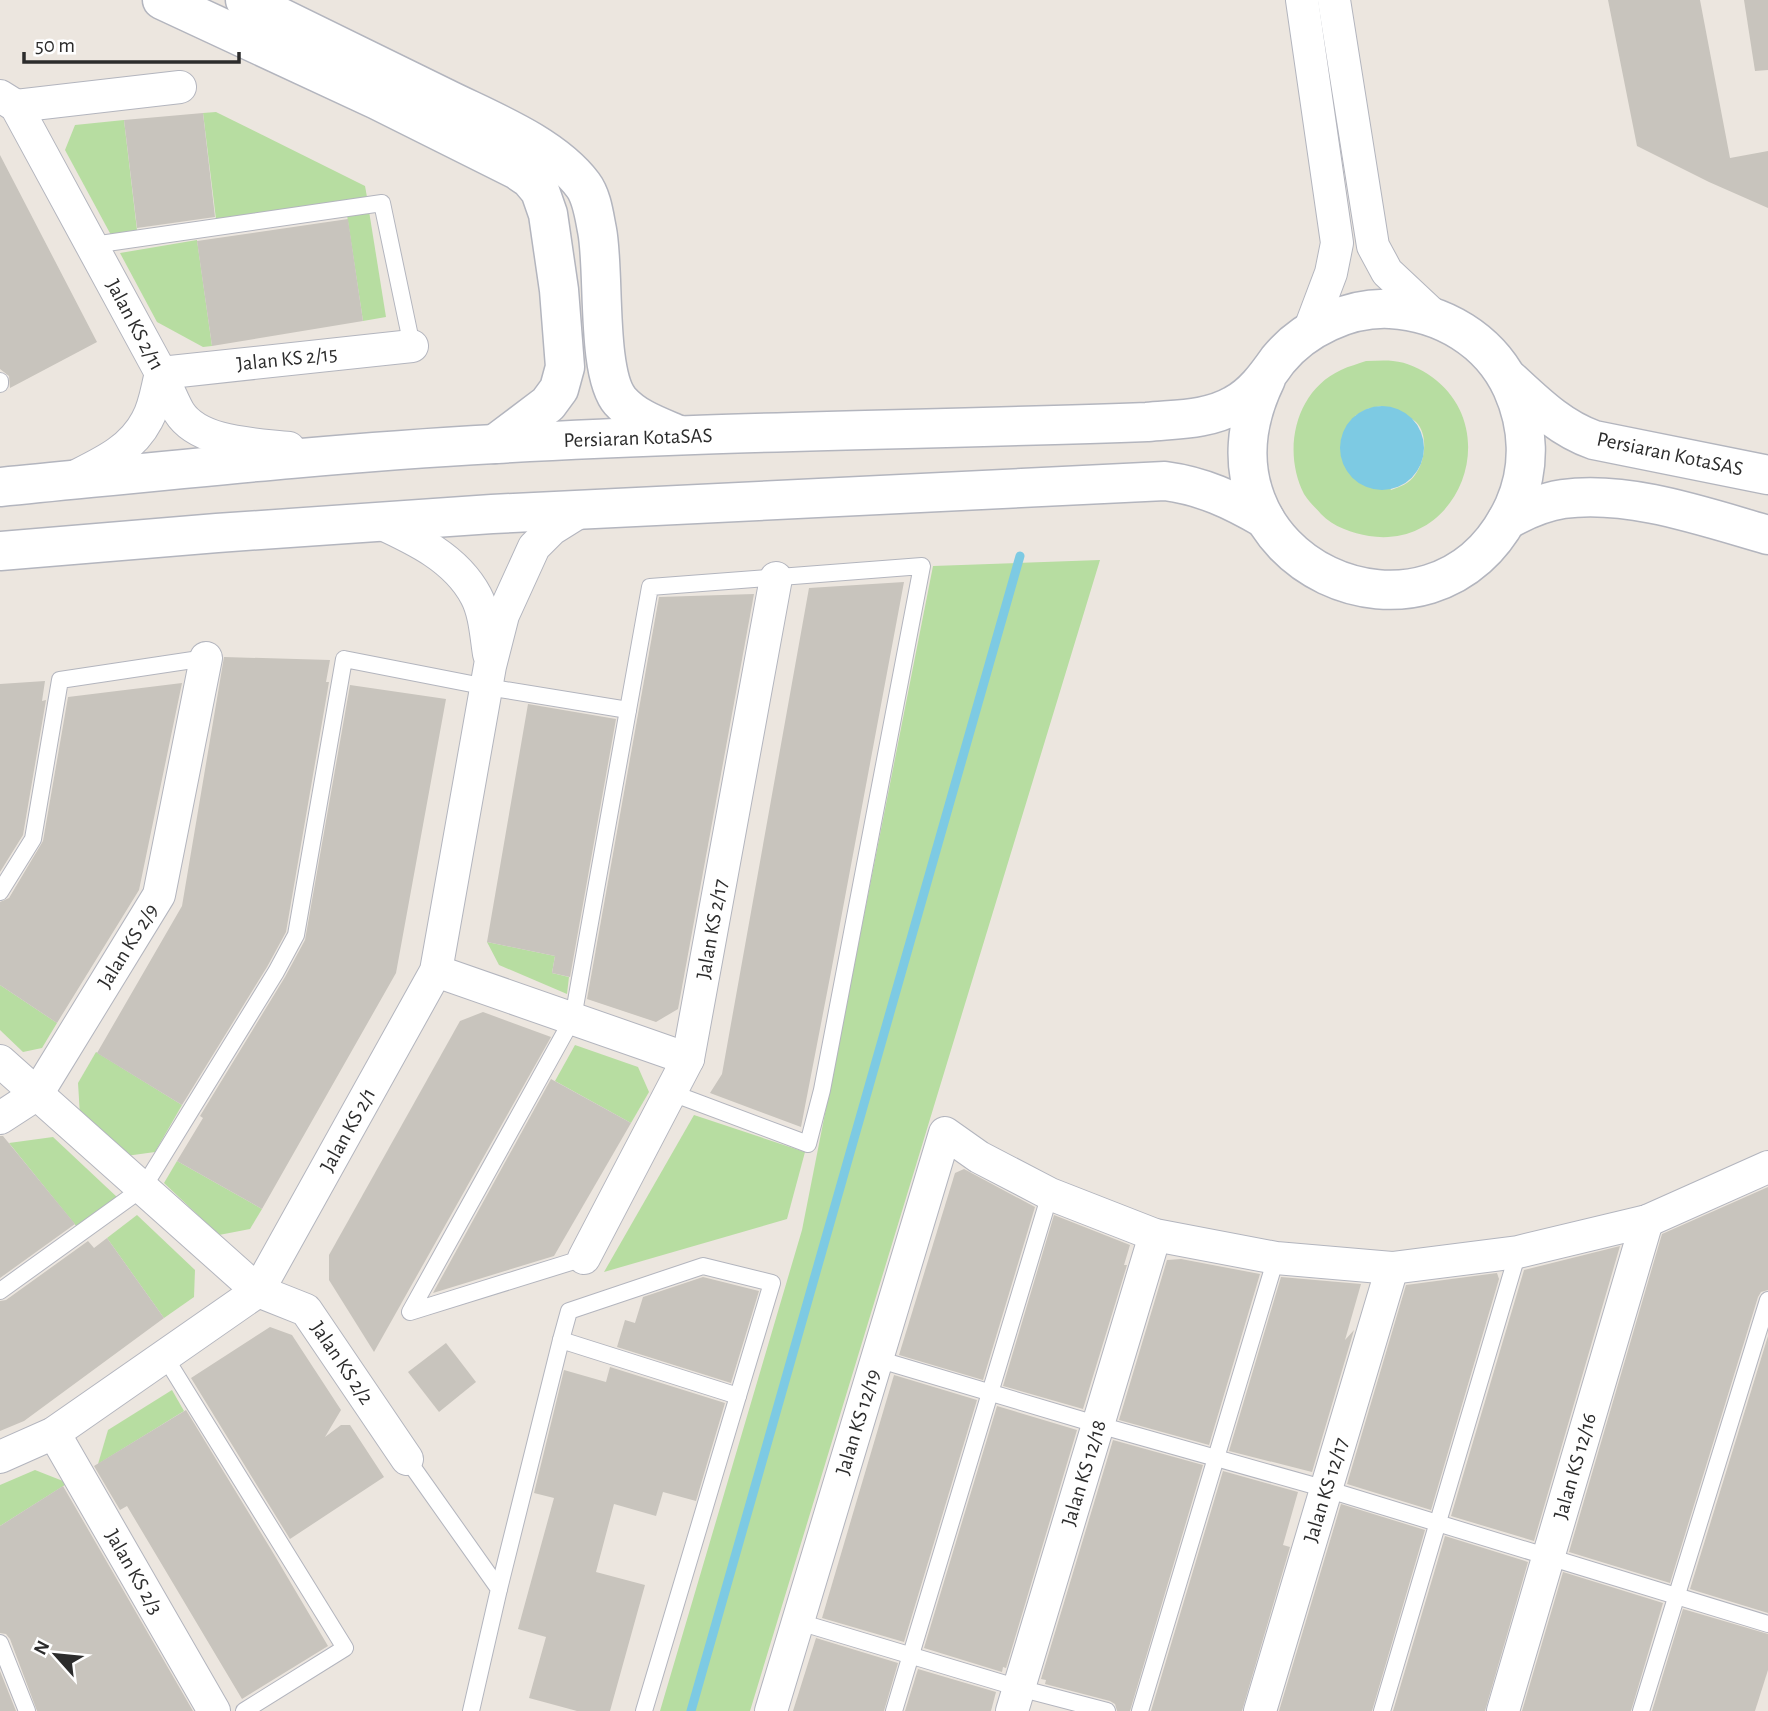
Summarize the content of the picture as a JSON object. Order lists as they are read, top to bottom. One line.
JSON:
{"streets":{"main road":["Persiaran KotaSAS"],"street":["Jalan KS 2/11","Jalan KS 2/15","Jalan KS 2/17","Jalan KS 2/9","Jalan KS 2/1","Jalan KS 2/2","Jalan KS 12/19","Jalan KS 12/16","Jalan KS 12/18","Jalan KS 12/17","Jalan KS 2/3"]},"crossings":[["Jalan KS 2/11","Jalan KS 2/15"],["Jalan KS 2/11","Persiaran KotaSAS"],["Persiaran KotaSAS","Jalan KS 2/1"],["Jalan KS 2/1","Jalan KS 2/2"],["Jalan KS 2/1","Jalan KS 2/3"]],"scale_bar":"50 m","north":"top left"}
